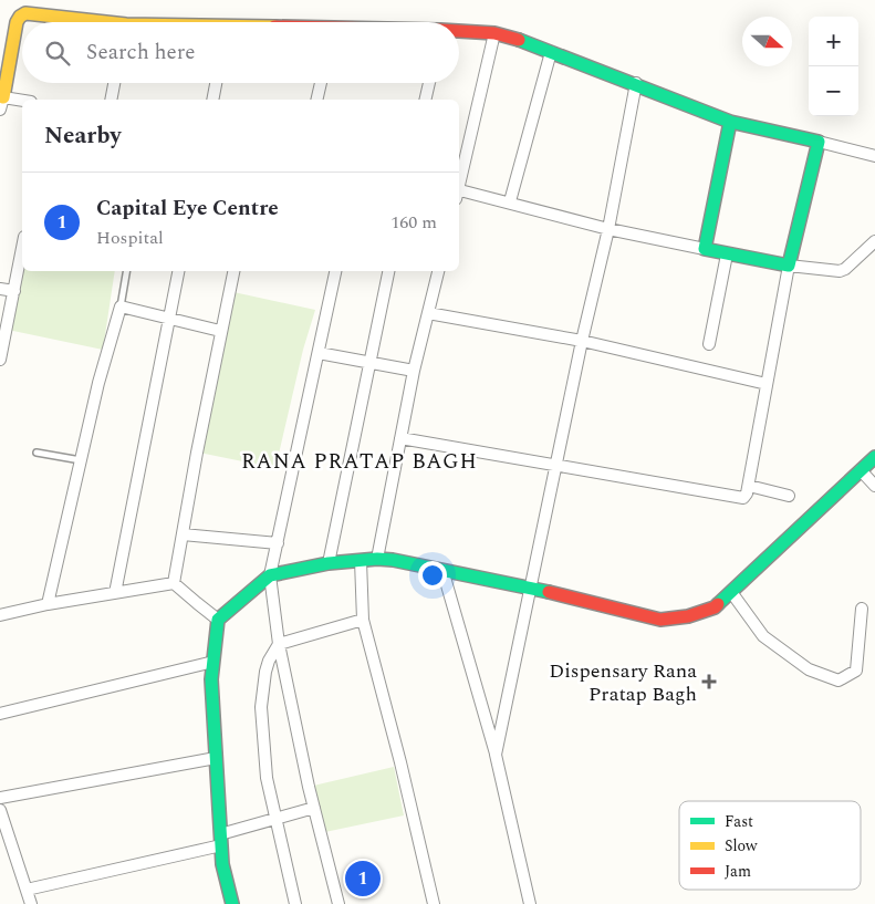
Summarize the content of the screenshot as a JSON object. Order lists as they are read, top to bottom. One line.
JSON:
{"districts":["RANA PRATAP BAGH"],"places":{"health":["Dispensary Rana Pratap Bagh"]},"legend":["Fast","Slow","Jam"],"north":"right","page":{"map_buttons":["+","−"],"search":"Search here","heading":"Nearby","list":[{"mark":"1","name":"Capital Eye Centre","note":"Hospital","value":"160 m"}],"pins":"1"}}
